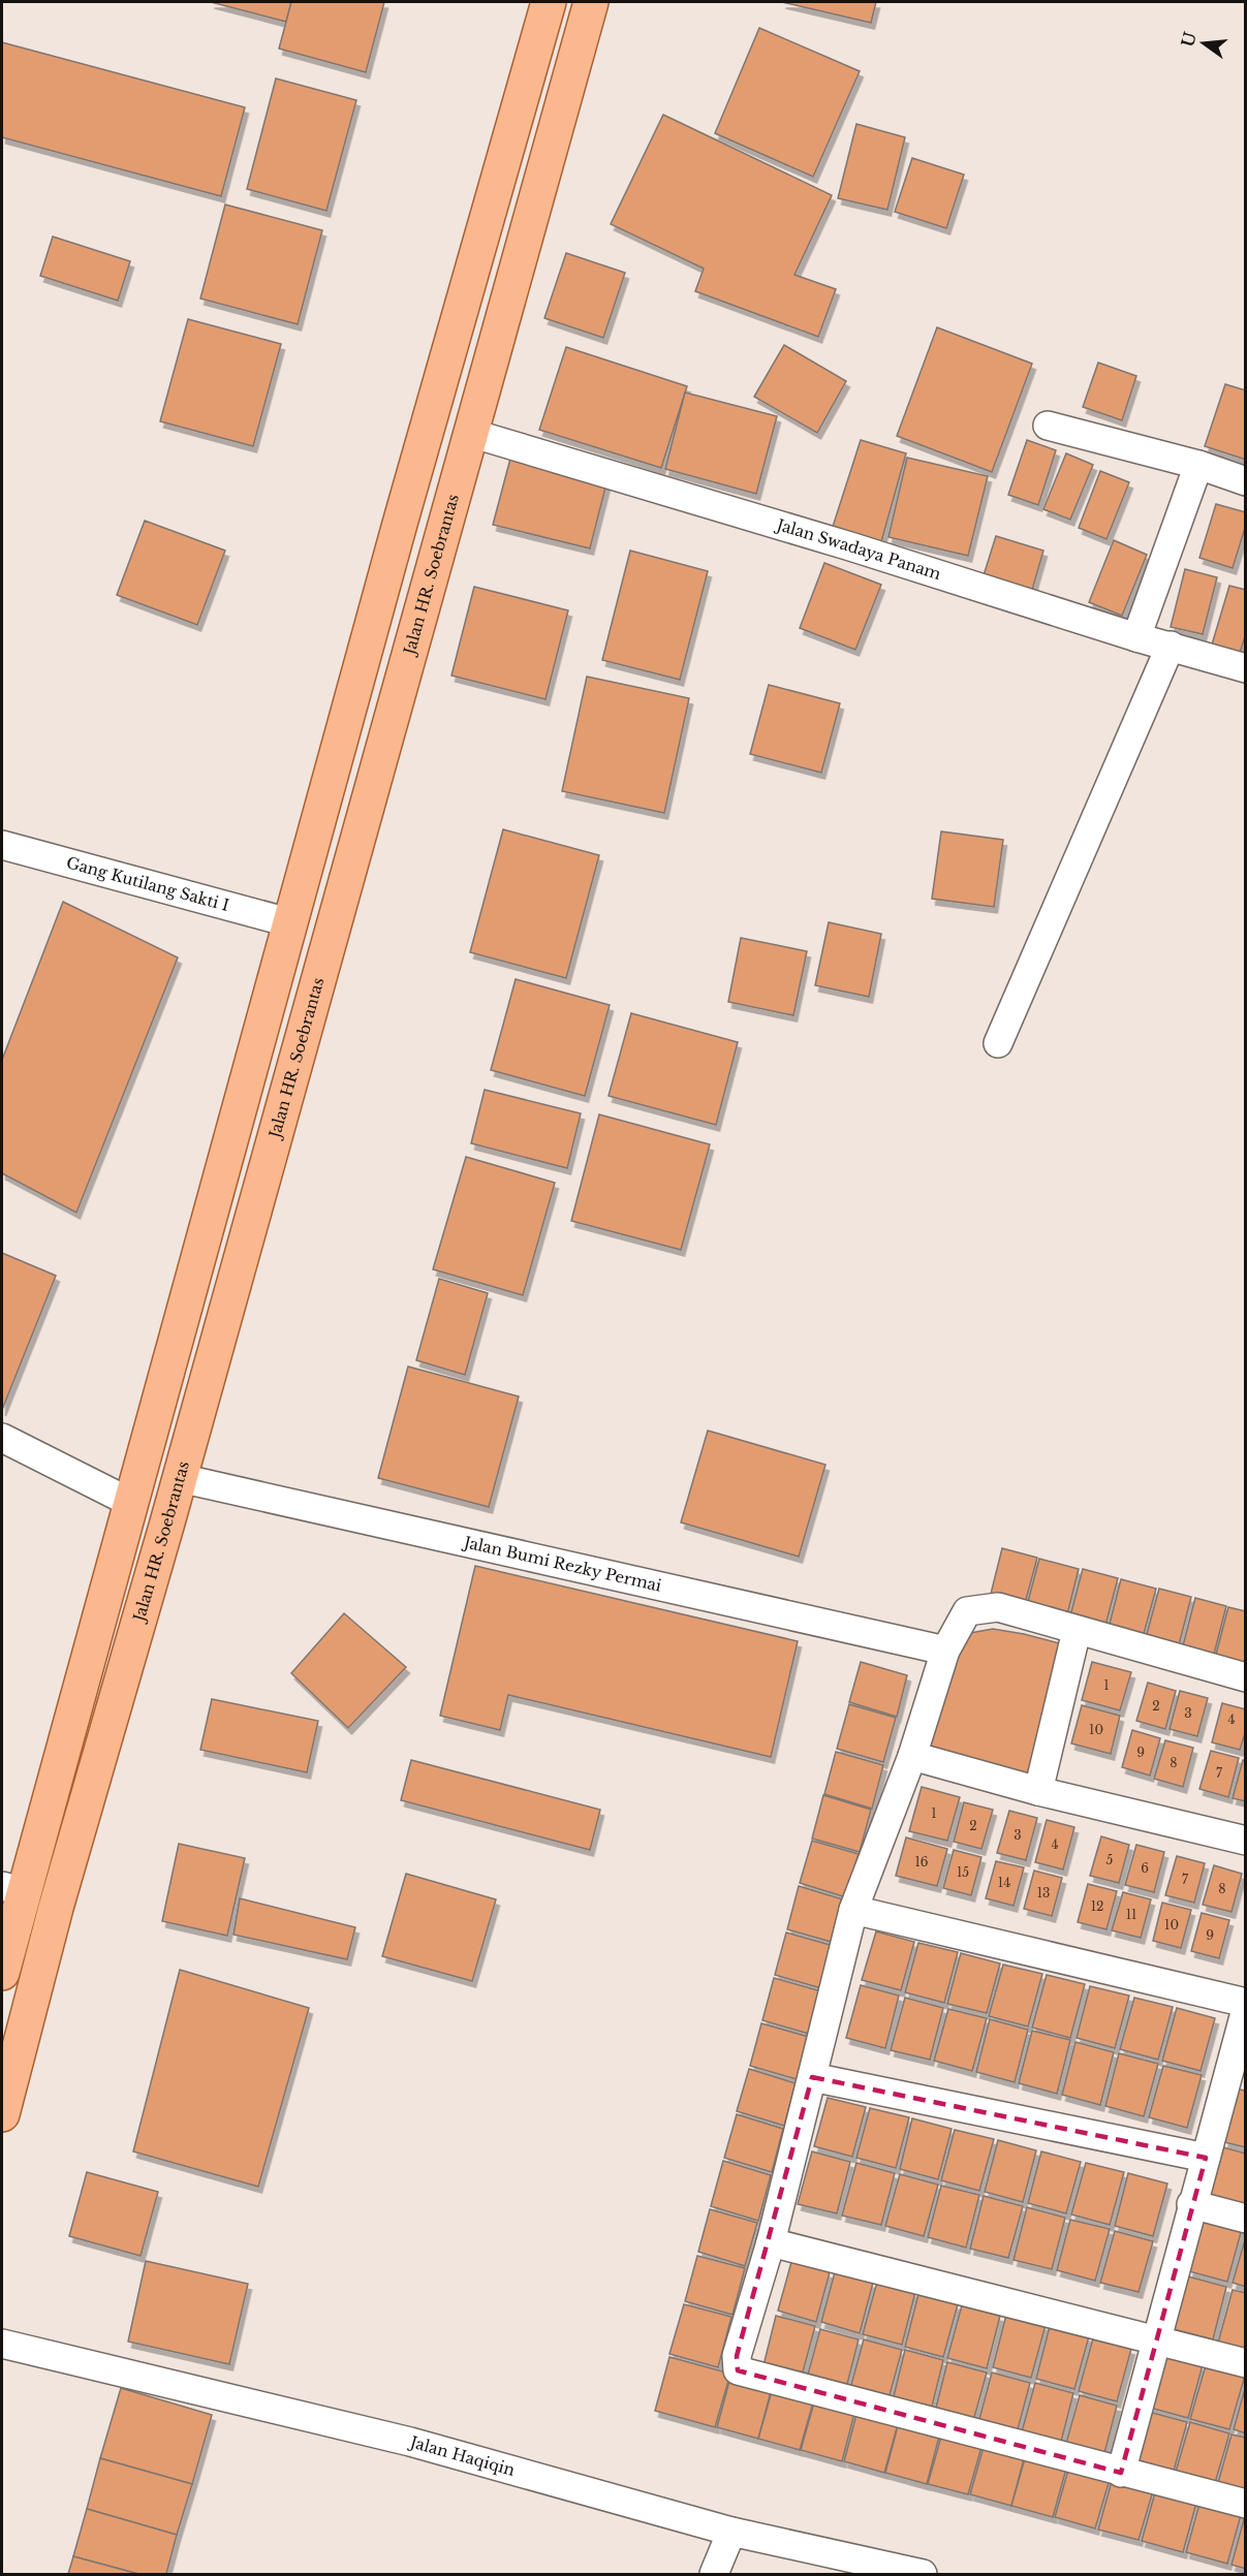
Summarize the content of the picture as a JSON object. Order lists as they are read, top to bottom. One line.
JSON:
{"streets":{"main road":["Jalan HR. Soebrantas"],"street":["Jalan Swadaya Panam","Gang Kutilang Sakti I","Jalan Bumi Rezky Permai","Jalan Haqiqin"]},"crossings":[["Jalan Swadaya Panam","Jalan HR. Soebrantas"],["Jalan HR. Soebrantas","Jalan Bumi Rezky Permai"]],"house_numbers":["1","2","3","4","10","9","8","7","1","2","3","4","5","16","6","15","7","14","8","13","12","11","10","9"],"north":"left"}
